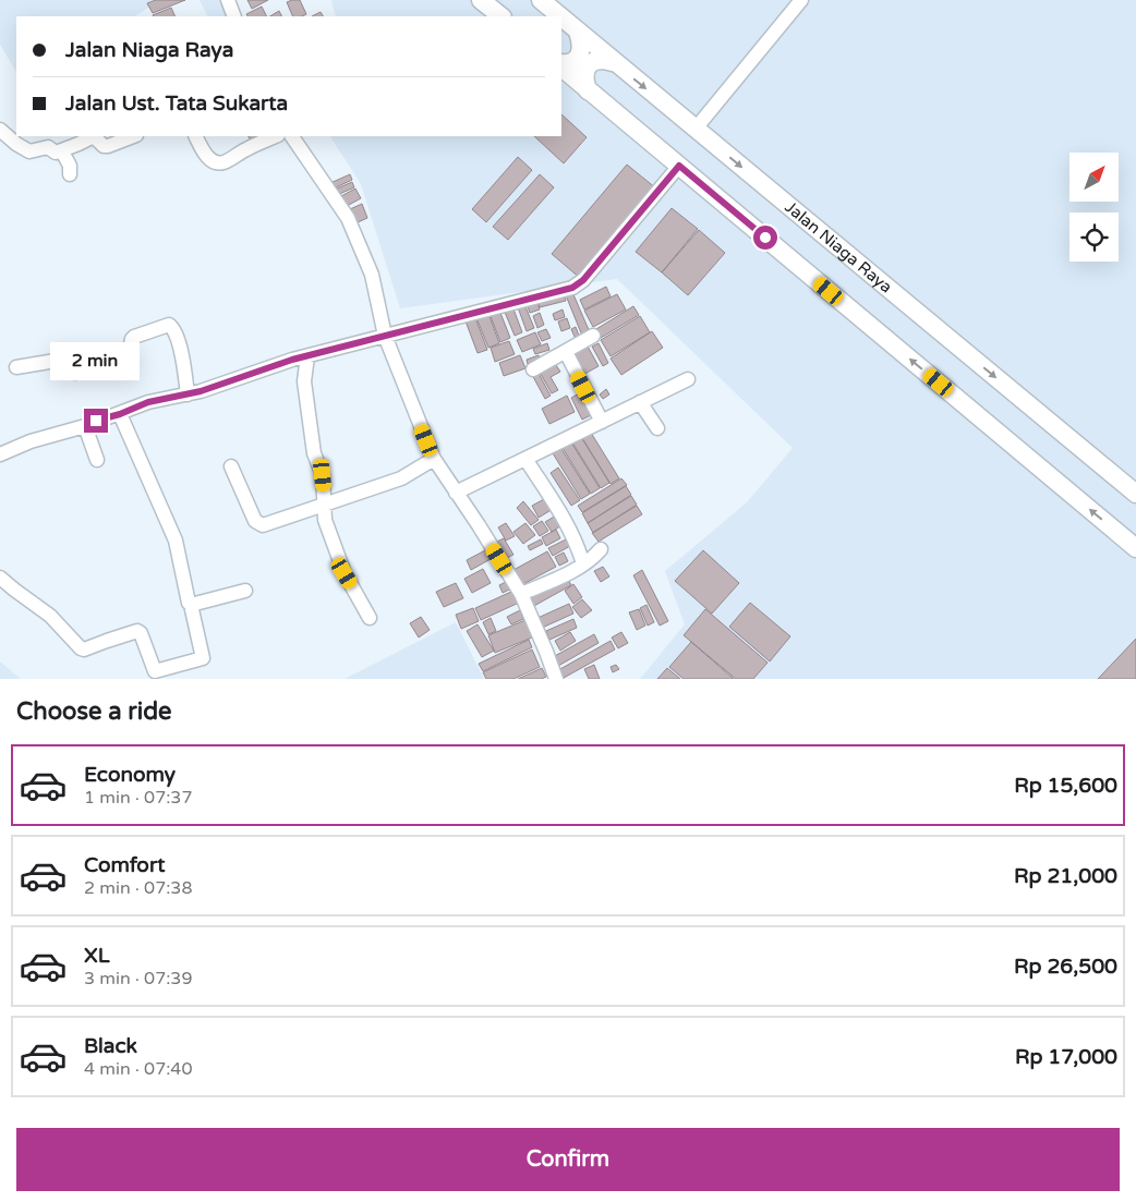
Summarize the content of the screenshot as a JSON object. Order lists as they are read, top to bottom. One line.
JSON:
{"streets":{"main road":["Jalan Niaga Raya"]},"north":"top right","page":{"banner":["Jalan Niaga Raya","Jalan Ust. Tata Sukarta"],"bubble":"2 min","heading":"Choose a ride","list":[{"name":"Economy","note":"1 min · 07:37","value":"Rp 15,600"},{"name":"Comfort","note":"2 min · 07:38","value":"Rp 21,000"},{"name":"XL","note":"3 min · 07:39","value":"Rp 26,500"},{"name":"Black","note":"4 min · 07:40","value":"Rp 17,000"}],"buttons":"Confirm"}}
